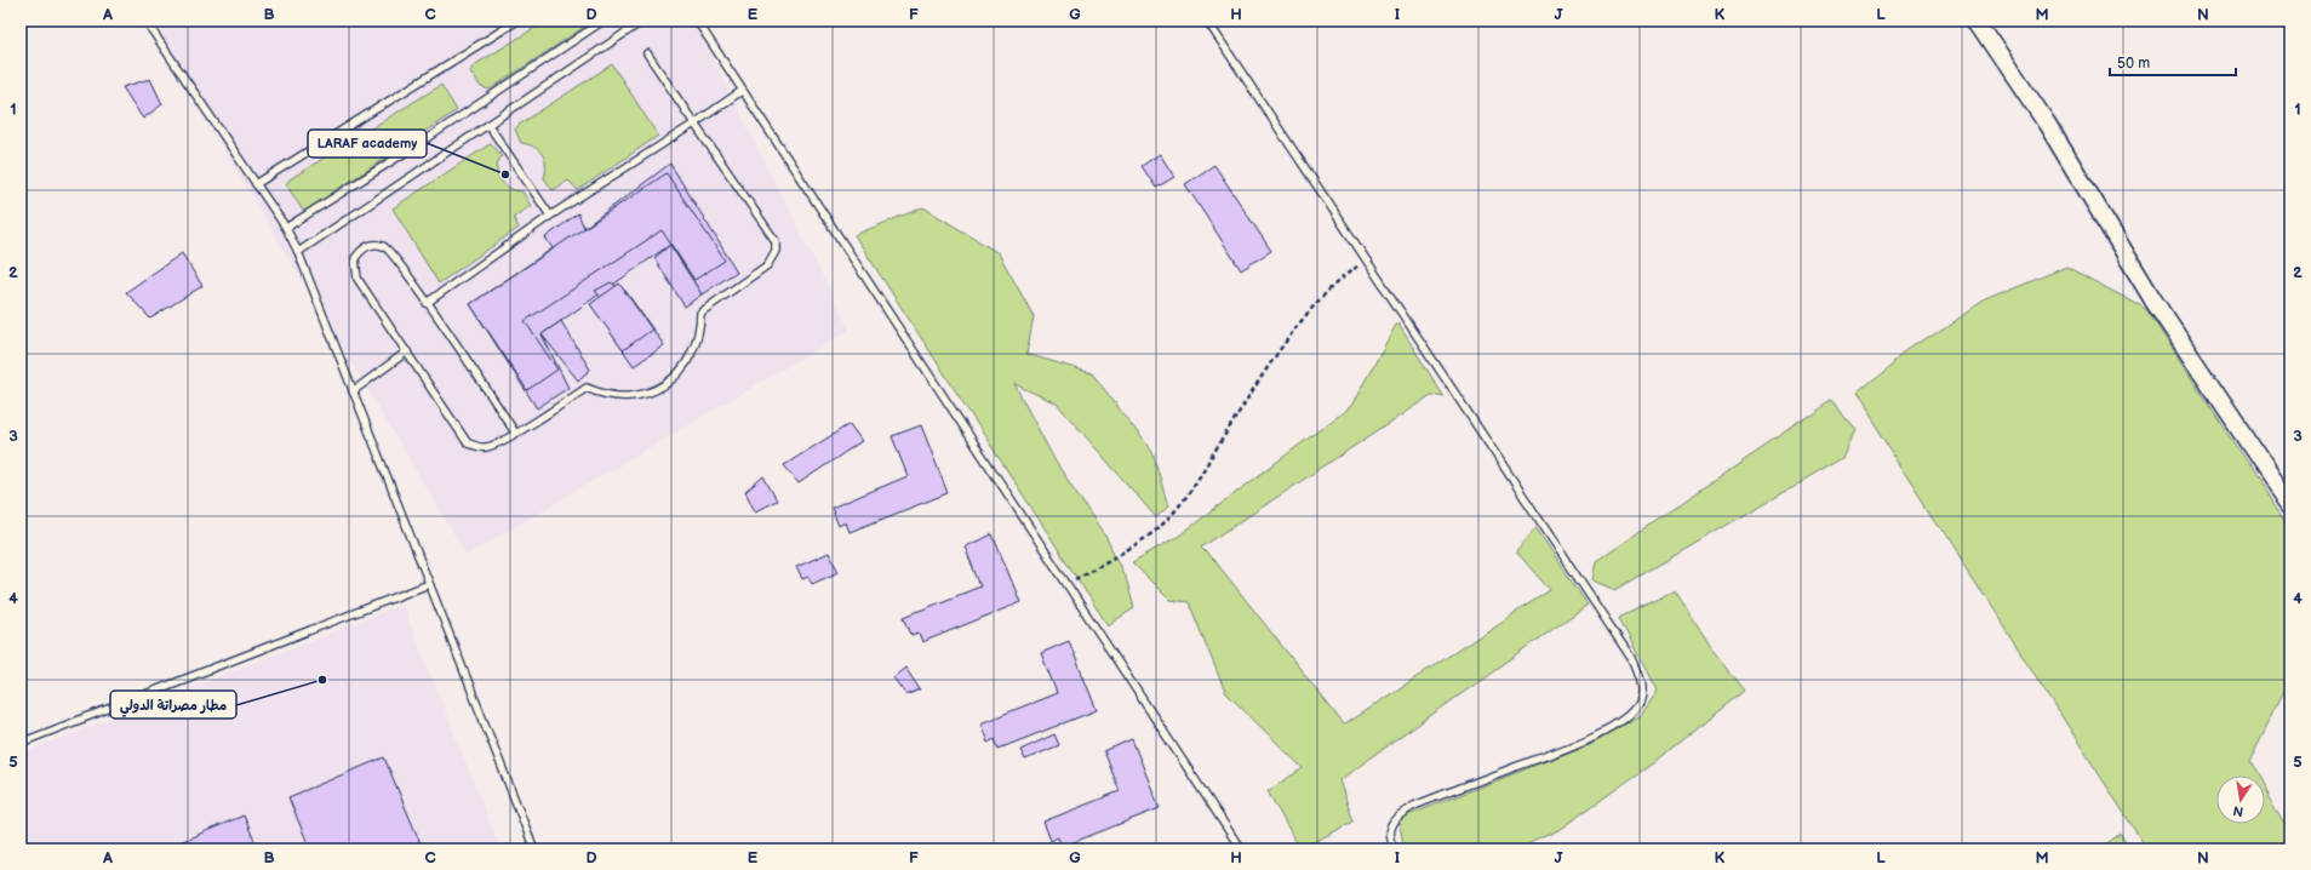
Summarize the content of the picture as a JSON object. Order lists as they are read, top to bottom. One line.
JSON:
{"places":["LARAF academy","مطار مصراتة الدولي"],"scale_bar":"50 m","north":"bottom","grid":{"columns":["A","B","C","D","E","F","G","H","I","J","K","L","M","N"],"rows":["1","2","3","4","5"]}}
